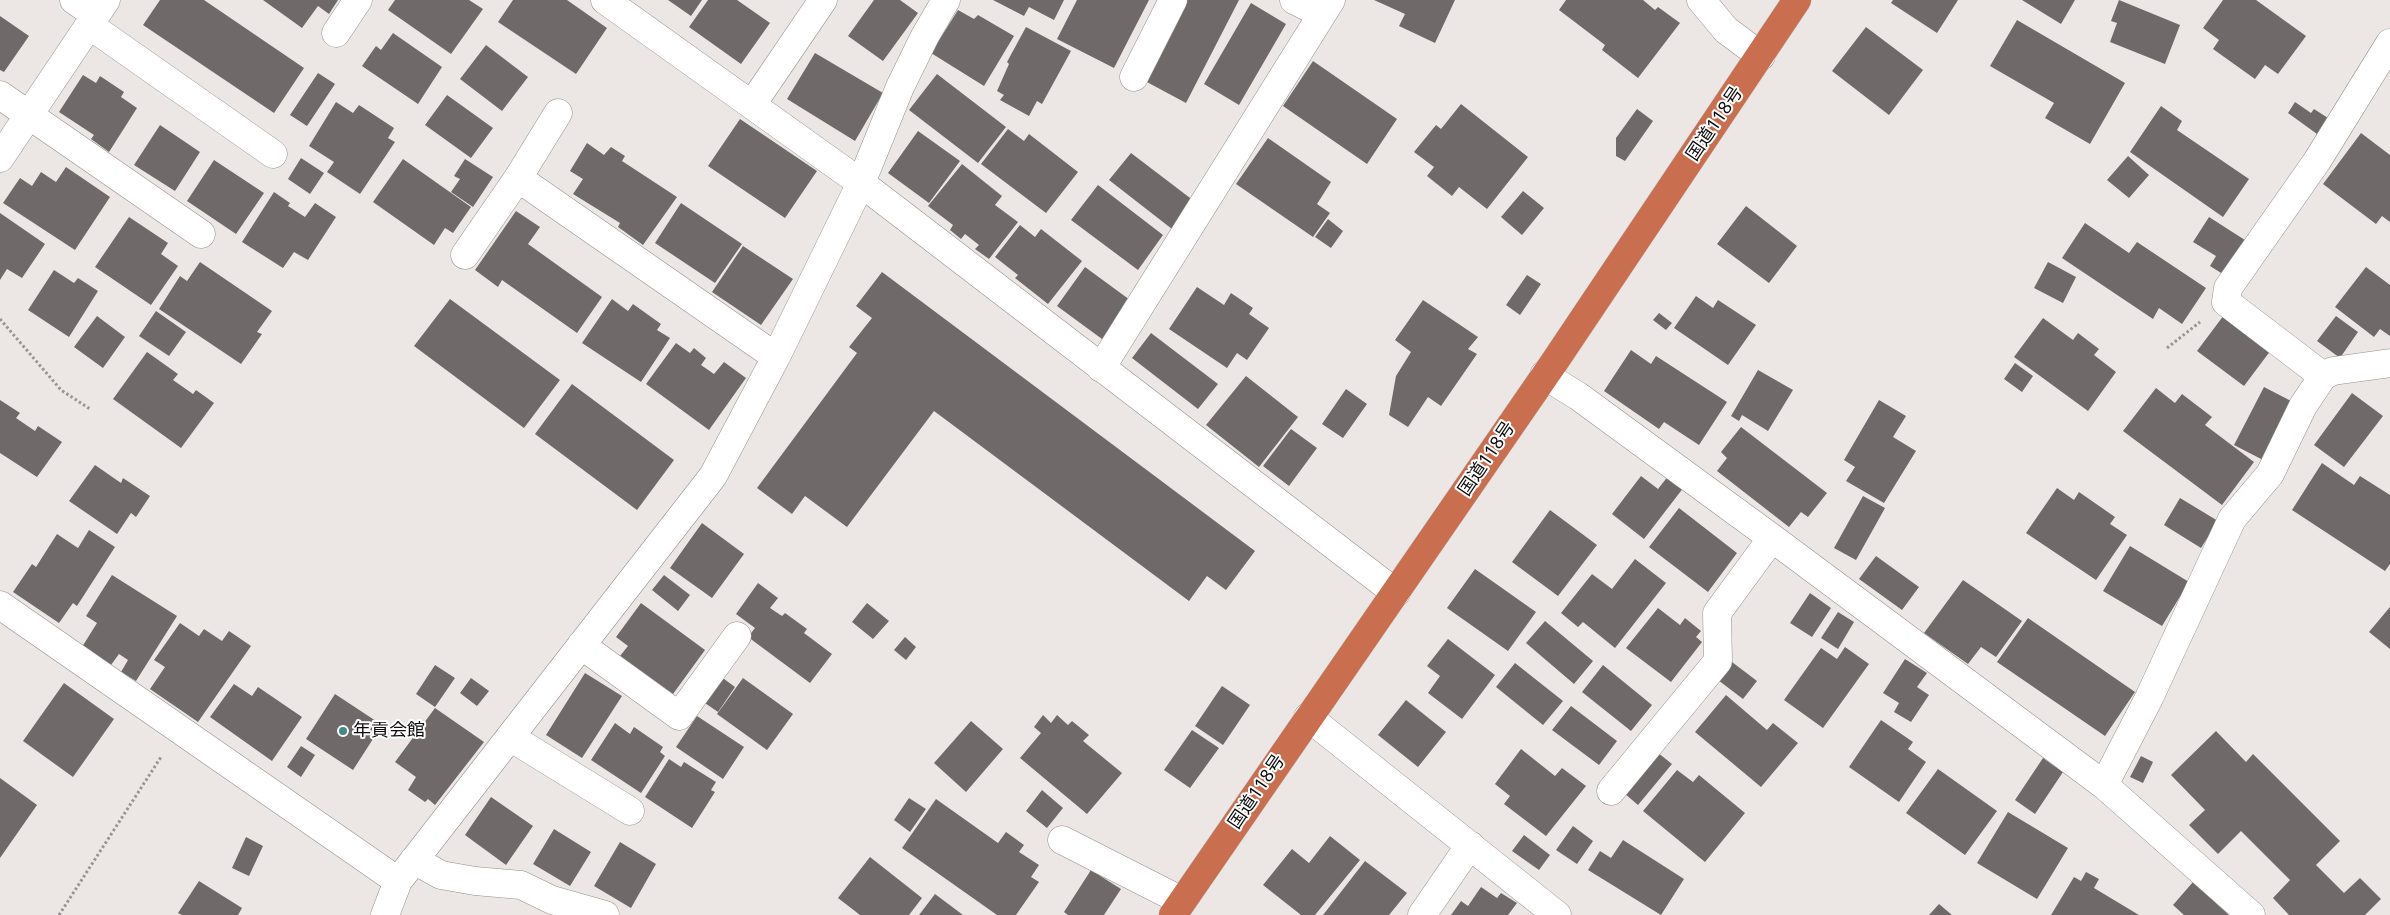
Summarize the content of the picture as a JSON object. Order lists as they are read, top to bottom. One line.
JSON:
{"streets":{"highway":["国道118号"]},"places":["年貢会館"]}
